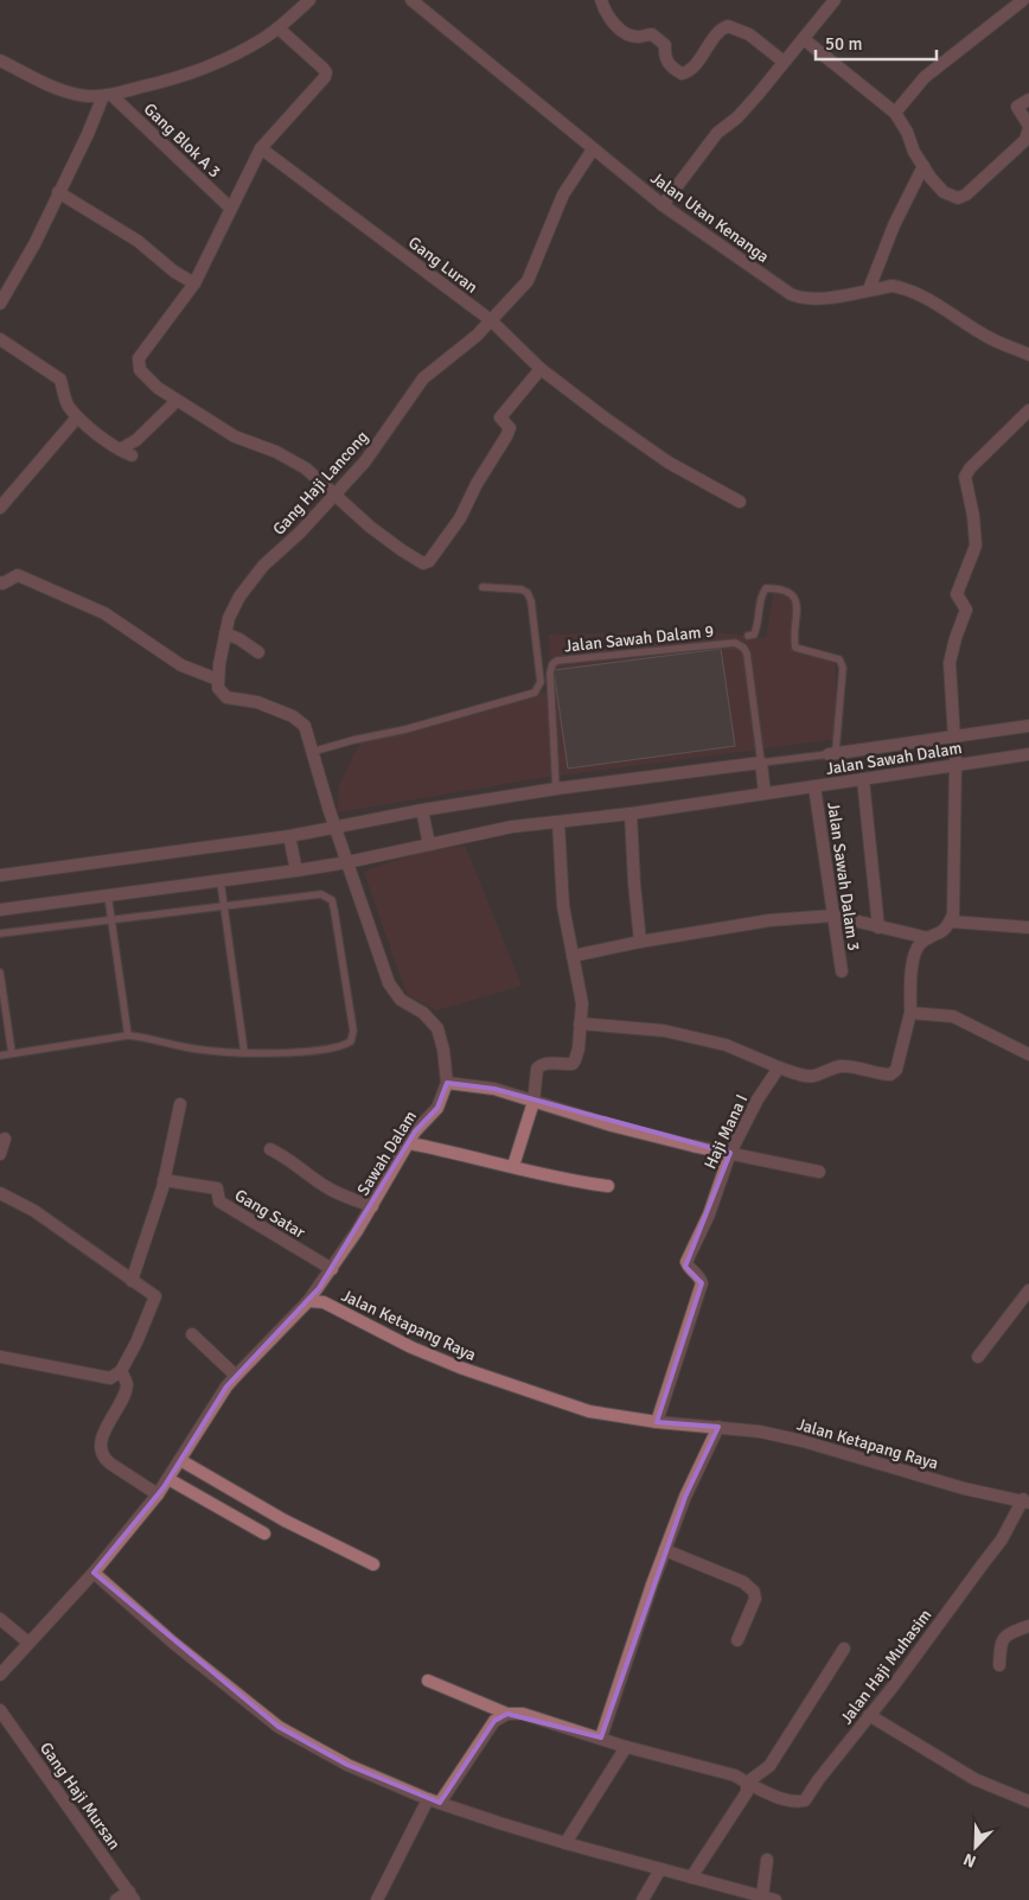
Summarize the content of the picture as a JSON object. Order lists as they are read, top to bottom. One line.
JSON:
{"streets":{"street":["Gang Blok A 3","Jalan Utan Kenanga","Gang Luran","Gang Haji Lancong","Jalan Sawah Dalam","Jalan Sawah Dalam 3","Haji Mana I","Sawah Dalam","Gang Satar","Jalan Ketapang Raya","Jalan Haji Muhasim","Gang Haji Mursan"],"lane":["Jalan Sawah Dalam 9"]},"crossings":[["Jalan Utan Kenanga","Gang Haji Lancong"],["Gang Luran","Gang Haji Lancong"],["Jalan Sawah Dalam","Jalan Sawah Dalam 3"],["Jalan Sawah Dalam","Sawah Dalam"],["Haji Mana I","Jalan Ketapang Raya"],["Sawah Dalam","Gang Satar"],["Sawah Dalam","Jalan Ketapang Raya"],["Jalan Ketapang Raya","Jalan Haji Muhasim"]],"scale_bar":"50 m","north":"bottom left"}
